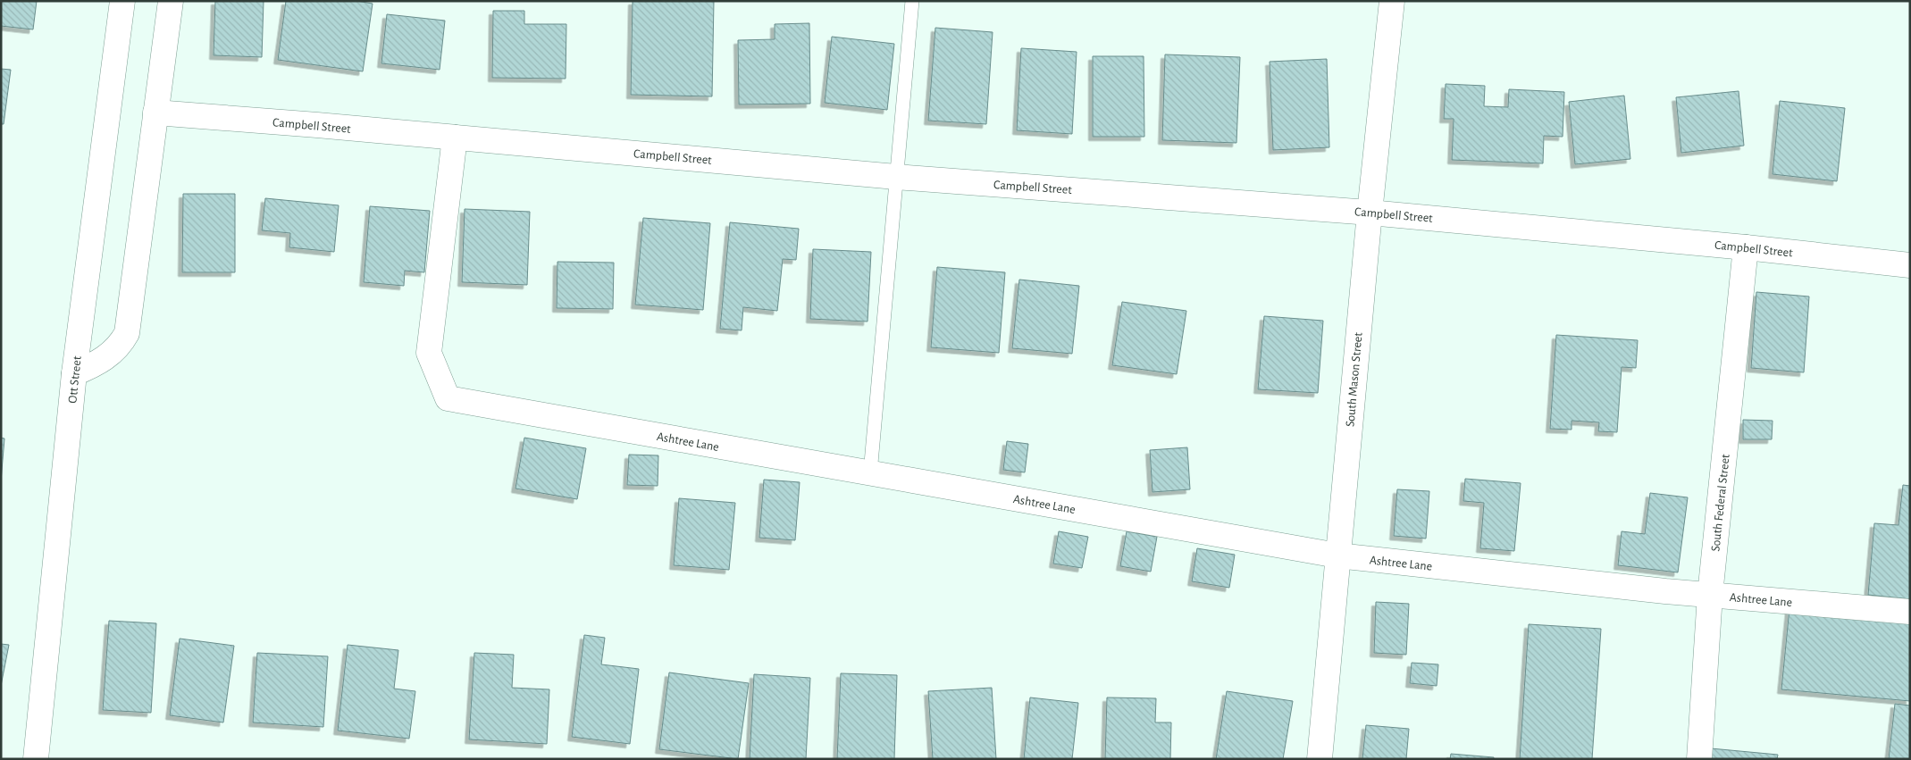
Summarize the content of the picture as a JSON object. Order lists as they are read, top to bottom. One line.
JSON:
{"streets":{"street":["Campbell Street","Ott Street","South Mason Street","Ashtree Lane","South Federal Street"]},"crossings":[["Campbell Street","South Mason Street"],["Campbell Street","Ashtree Lane"],["Campbell Street","South Federal Street"],["South Mason Street","Ashtree Lane"],["Ashtree Lane","South Federal Street"]]}
